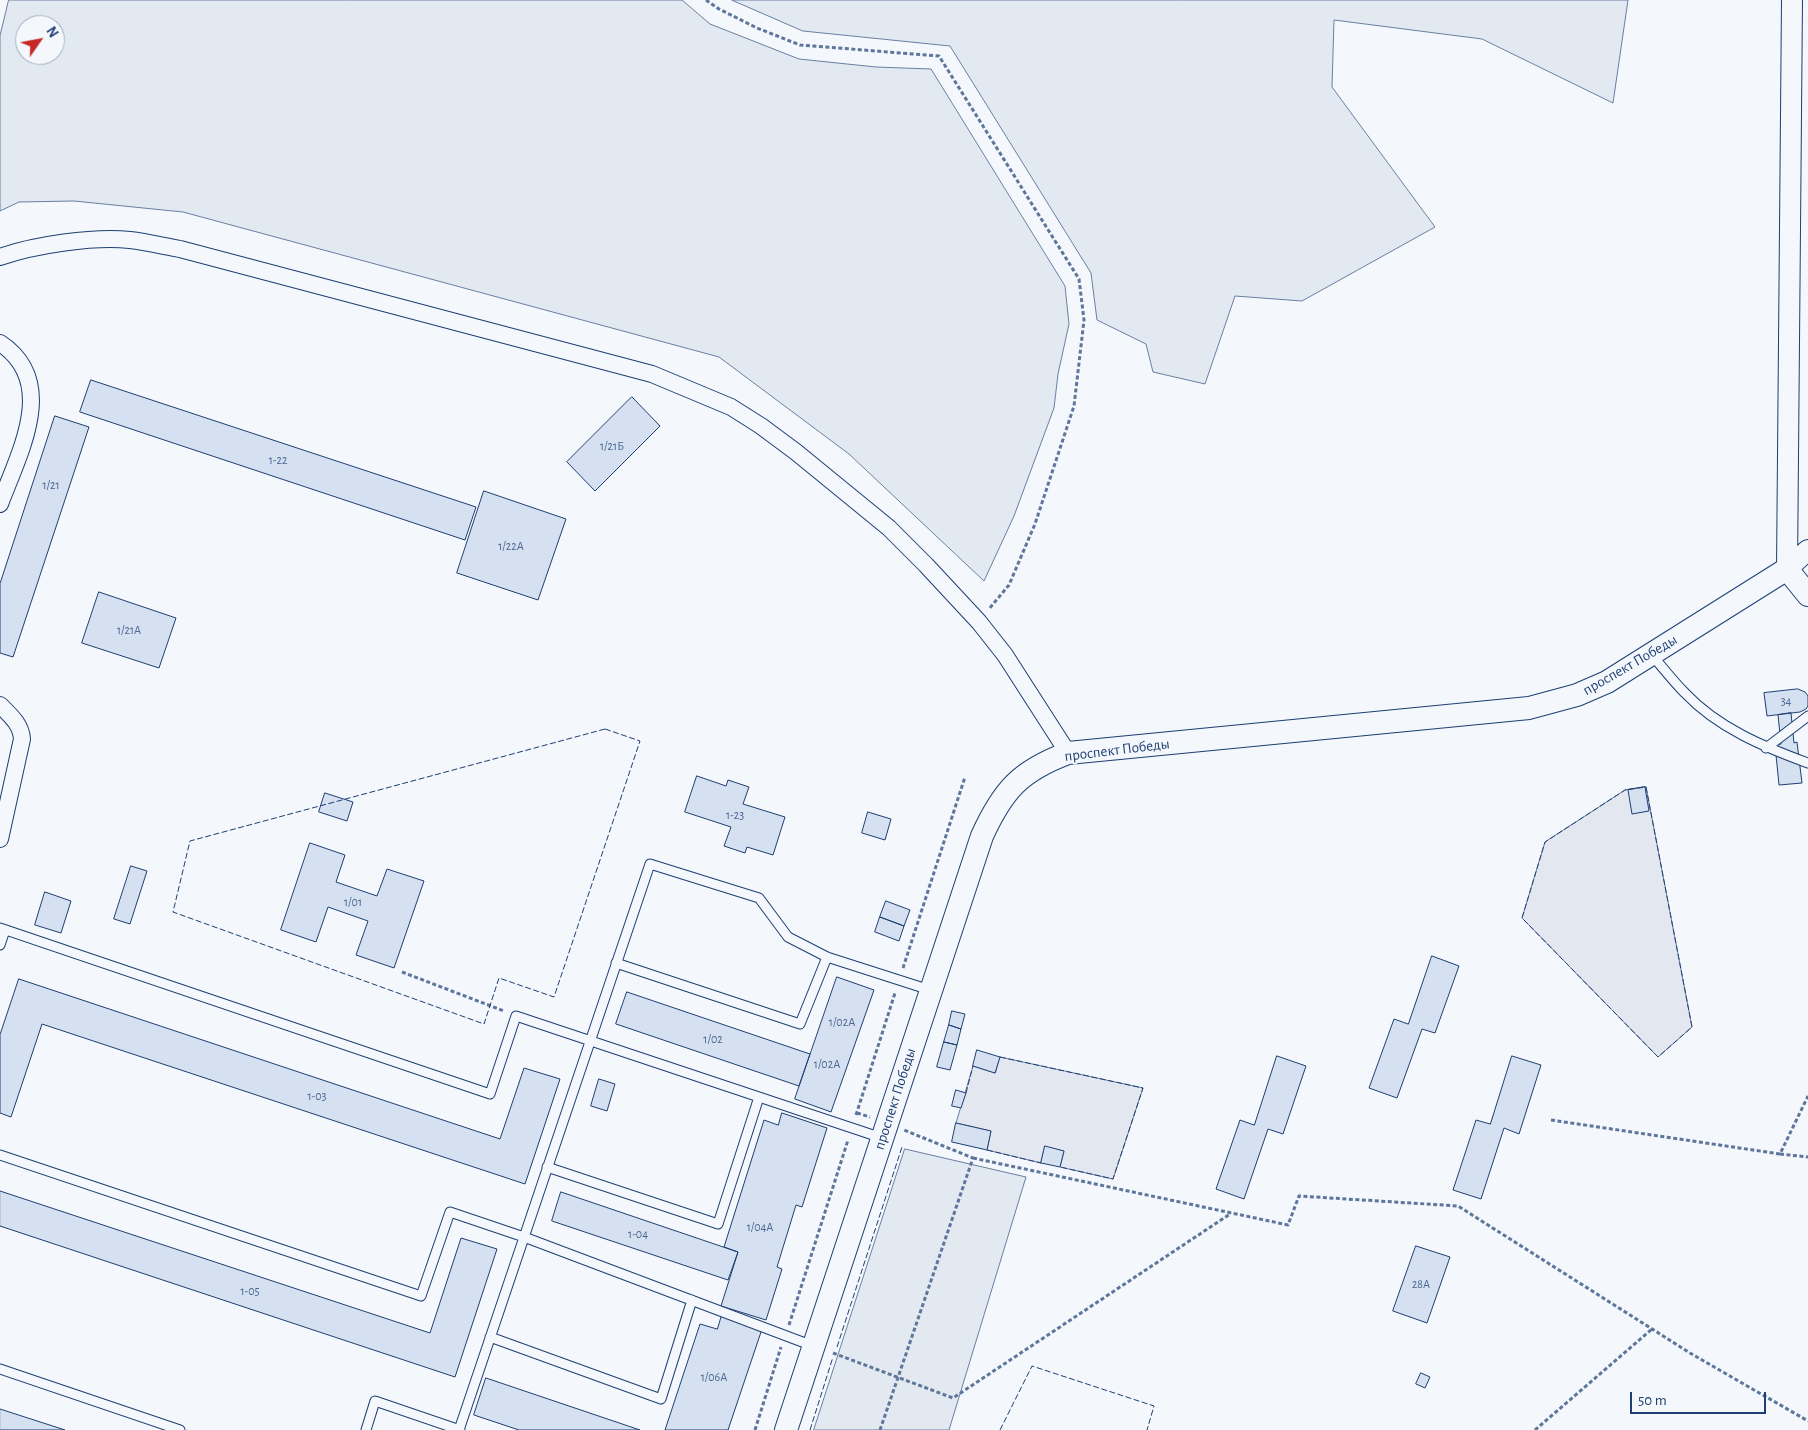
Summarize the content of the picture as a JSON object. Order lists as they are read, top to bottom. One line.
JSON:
{"streets":{"main road":["проспект Победы"]},"house_numbers":["1/21Б","1-22","1/21","1/22А","1/21А","34","1-23","1/01","1/02А","1/02","1/02А","1-03","1/04А","1-04","28А","1-05","1/06А"],"scale_bar":"50 m","north":"top right"}
